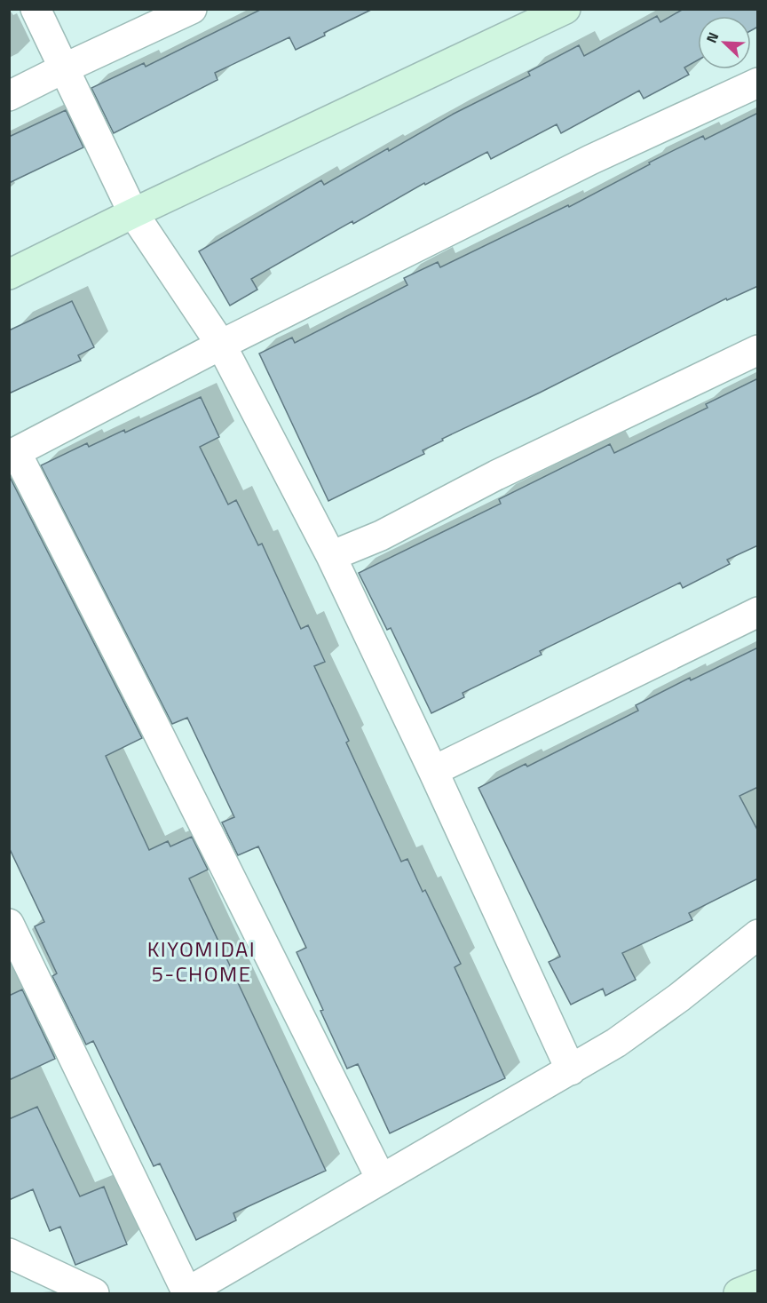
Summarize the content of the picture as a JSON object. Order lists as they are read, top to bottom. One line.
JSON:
{"districts":["KIYOMIDAI 5-CHOME"],"north":"top left"}
